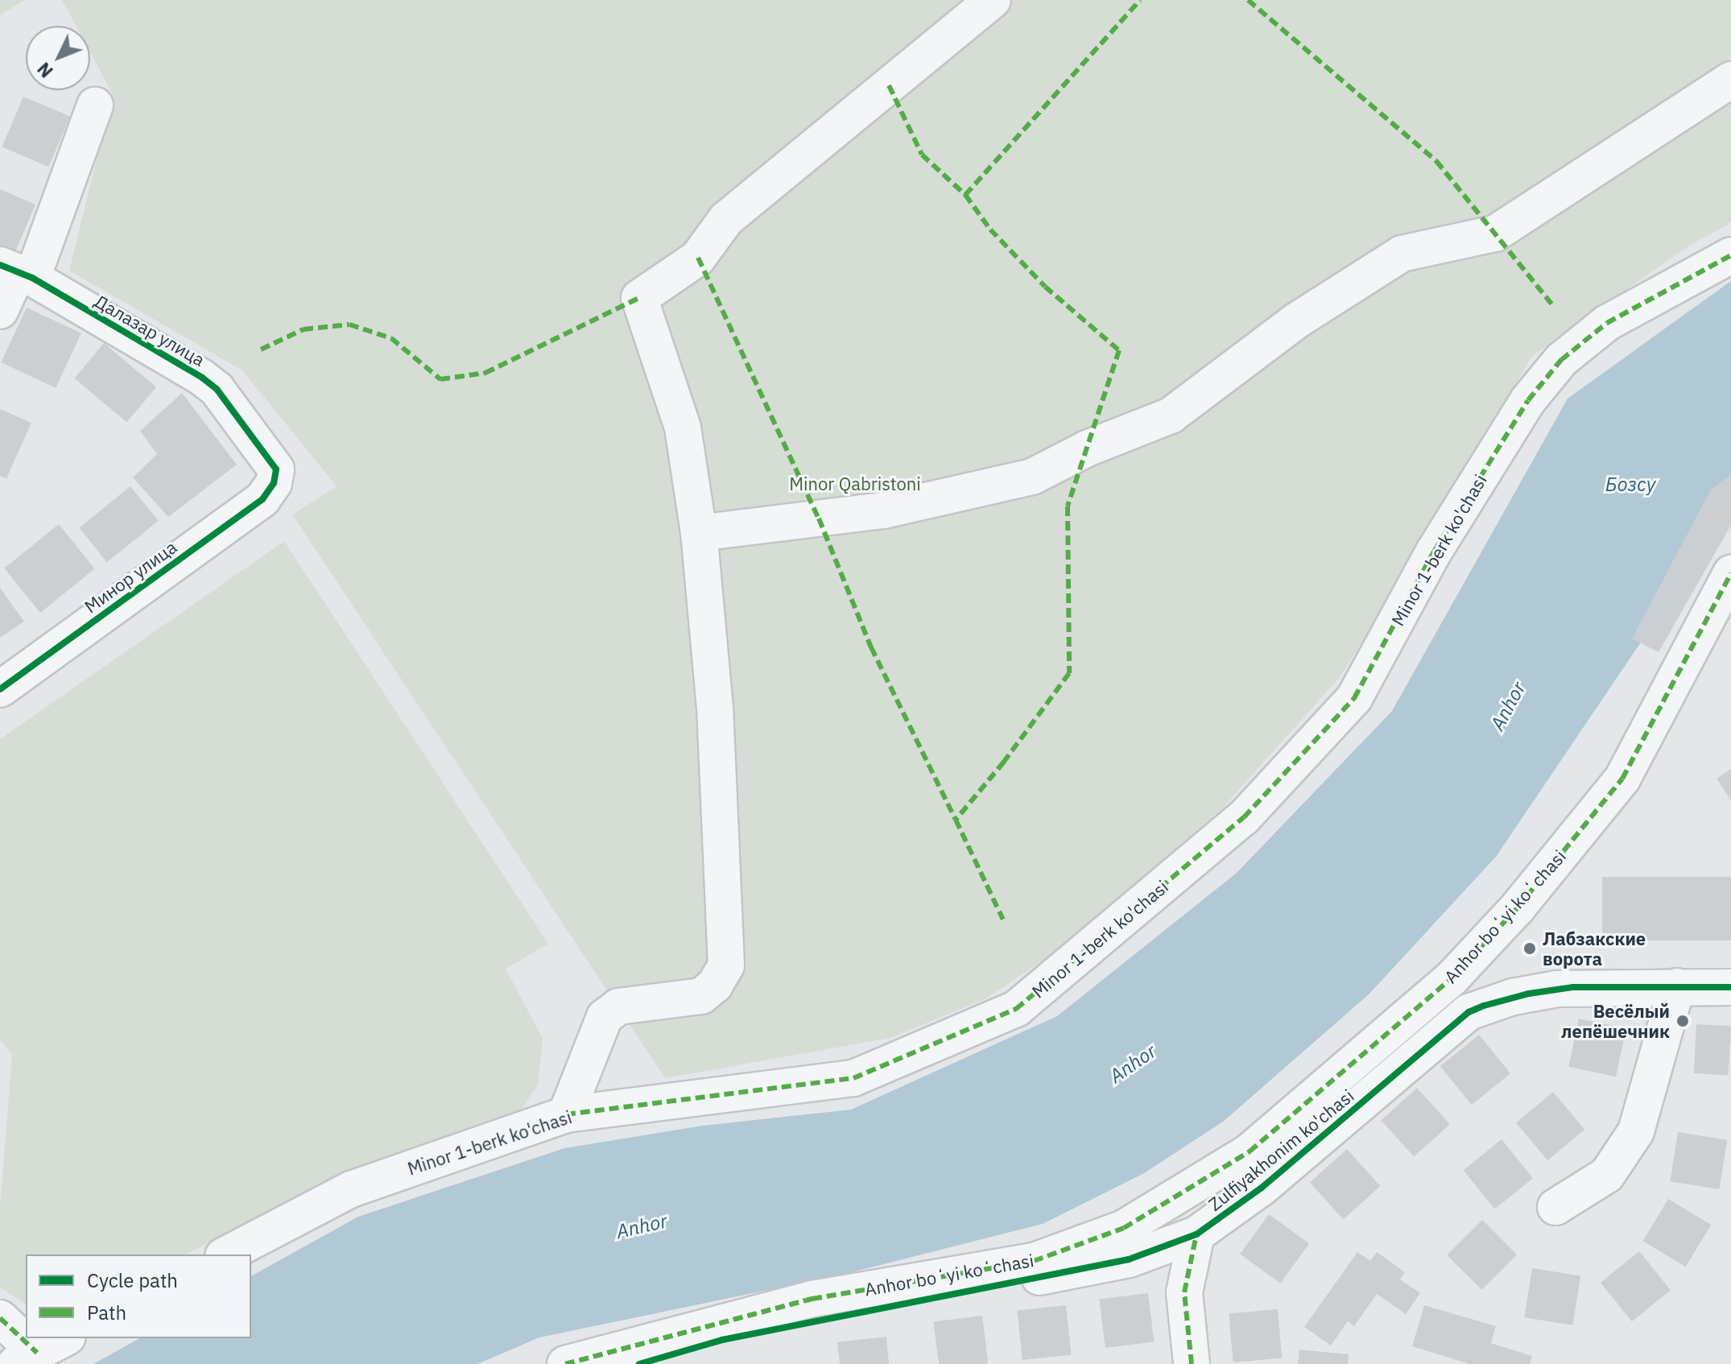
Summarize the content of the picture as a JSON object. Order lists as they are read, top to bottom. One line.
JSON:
{"streets":{"street":["Далазар улица","Minor 1-berk ko'chasi","Минор улица","Anhor boʻyi koʻchasi","Zulfiyakhonim ko'chasi"]},"crossings":[["Далазар улица","Минор улица"]],"water":["Бозсу","Anhor"],"parks":["Minor Qabristoni"],"places":["Лабзакские ворота","Весёлый лепёшечник"],"legend":["Cycle path","Path"],"north":"bottom left"}
